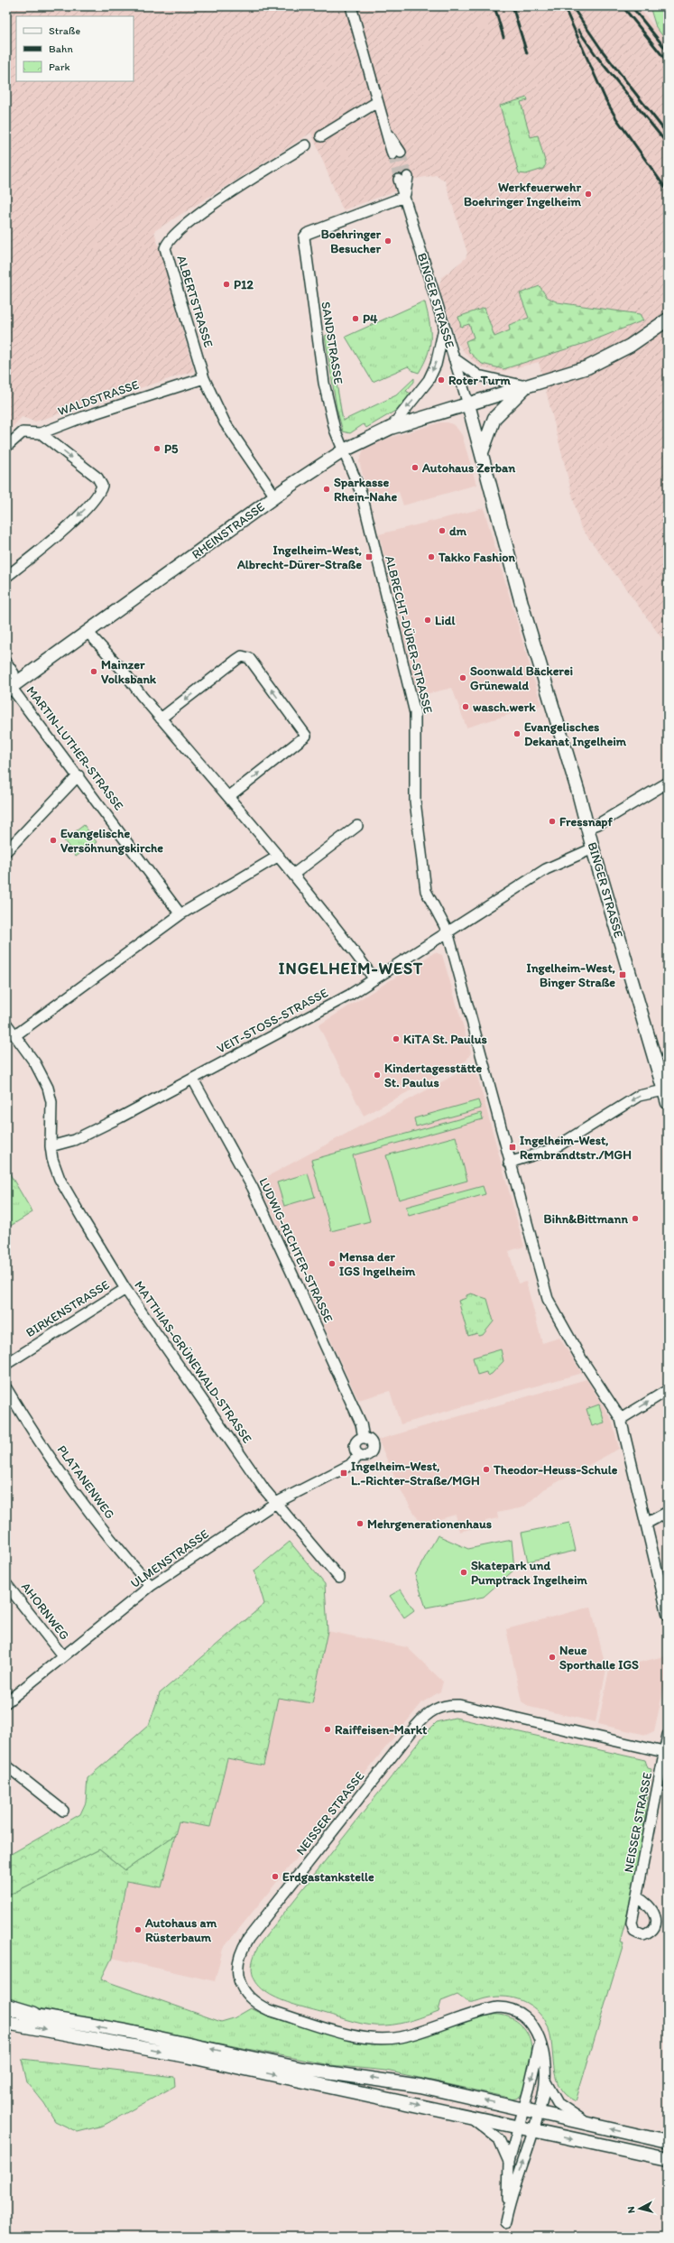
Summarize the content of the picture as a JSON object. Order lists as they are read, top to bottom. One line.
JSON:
{"streets":{"main road":["BINGER STRASSE","RHEINSTRASSE"],"street":["ALBERTSTRASSE","SANDSTRASSE","WALDSTRASSE","ALBRECHT-DÜRER-STRASSE","MARTIN-LUTHER-STRASSE","VEIT-STOSS-STRASSE","LUDWIG-RICHTER-STRASSE","BIRKENSTRASSE","MATTHIAS-GRÜNEWALD-STRASSE","PLATANENWEG","ULMENSTRASSE","AHORNWEG","NEISSER STRASSE"]},"crossings":[["BINGER STRASSE","SANDSTRASSE"],["BINGER STRASSE","RHEINSTRASSE"],["BINGER STRASSE","VEIT-STOSS-STRASSE"],["ALBERTSTRASSE","WALDSTRASSE"],["ALBERTSTRASSE","RHEINSTRASSE"],["SANDSTRASSE","RHEINSTRASSE"],["SANDSTRASSE","ALBRECHT-DÜRER-STRASSE"],["RHEINSTRASSE","ALBRECHT-DÜRER-STRASSE"],["RHEINSTRASSE","MARTIN-LUTHER-STRASSE"],["ALBRECHT-DÜRER-STRASSE","VEIT-STOSS-STRASSE"],["VEIT-STOSS-STRASSE","LUDWIG-RICHTER-STRASSE"],["VEIT-STOSS-STRASSE","MATTHIAS-GRÜNEWALD-STRASSE"],["LUDWIG-RICHTER-STRASSE","ULMENSTRASSE"],["BIRKENSTRASSE","MATTHIAS-GRÜNEWALD-STRASSE"],["MATTHIAS-GRÜNEWALD-STRASSE","ULMENSTRASSE"],["PLATANENWEG","ULMENSTRASSE"],["ULMENSTRASSE","AHORNWEG"]],"districts":["INGELHEIM-WEST"],"places":{"other":["Werkfeuerwehr Boehringer Ingelheim","Boehringer Besucher","P12","P4","Roter Turm","P5","Autohaus Zerban","Sparkasse Rhein-Nahe","dm","Takko Fashion","Lidl","Mainzer Volksbank","Soonwald Bäckerei Grünewald","wasch.werk","Evangelisches Dekanat Ingelheim","Fressnapf","Evangelische Versöhnungskirche","KiTA St. Paulus","Kindertagesstätte St. Paulus","Bihn&Bittmann","Mensa der IGS Ingelheim","Theodor-Heuss-Schule","Mehrgenerationenhaus","Skatepark und Pumptrack Ingelheim","Neue Sporthalle IGS","Raiffeisen-Markt","Erdgastankstelle","Autohaus am Rüsterbaum"],"transit":["Ingelheim-West, Albrecht-Dürer-Straße","Ingelheim-West, Binger Straße","Ingelheim-West, Rembrandtstr./MGH","Ingelheim-West, L.-Richter-Straße/MGH"]},"legend":["Straße","Bahn","Park"],"north":"left"}
